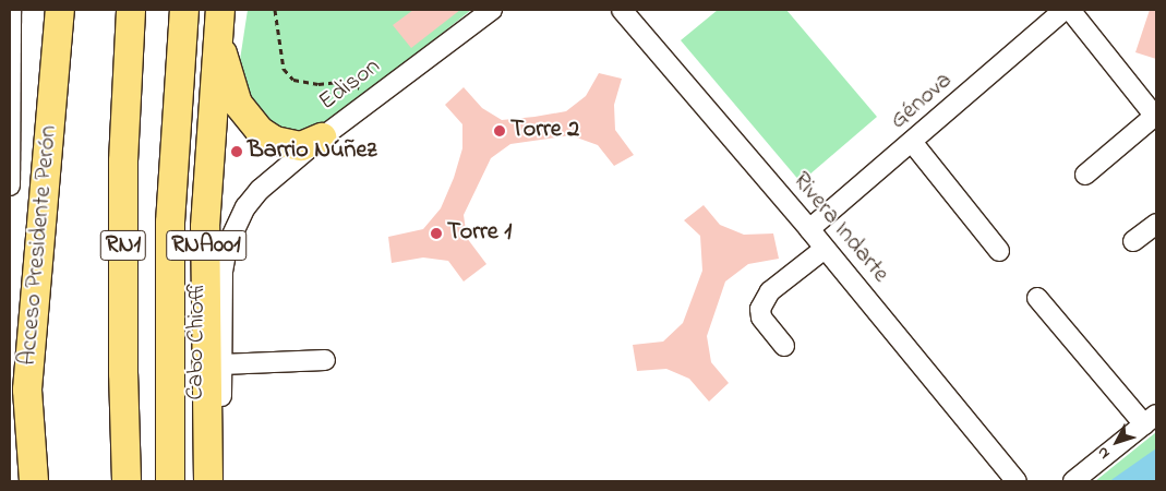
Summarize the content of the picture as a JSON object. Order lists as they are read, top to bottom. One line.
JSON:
{"streets":{"highway":["Acceso Presidente Perón","RN1","RNA001"],"street":["Edison","Génova","Rivera Indarte","Cabo Chioffi"]},"crossings":[["Edison","Cabo Chioffi"],["Génova","Rivera Indarte"]],"places":["Torre 2","Barrio Núñez","Torre 1"],"north":"bottom left"}
